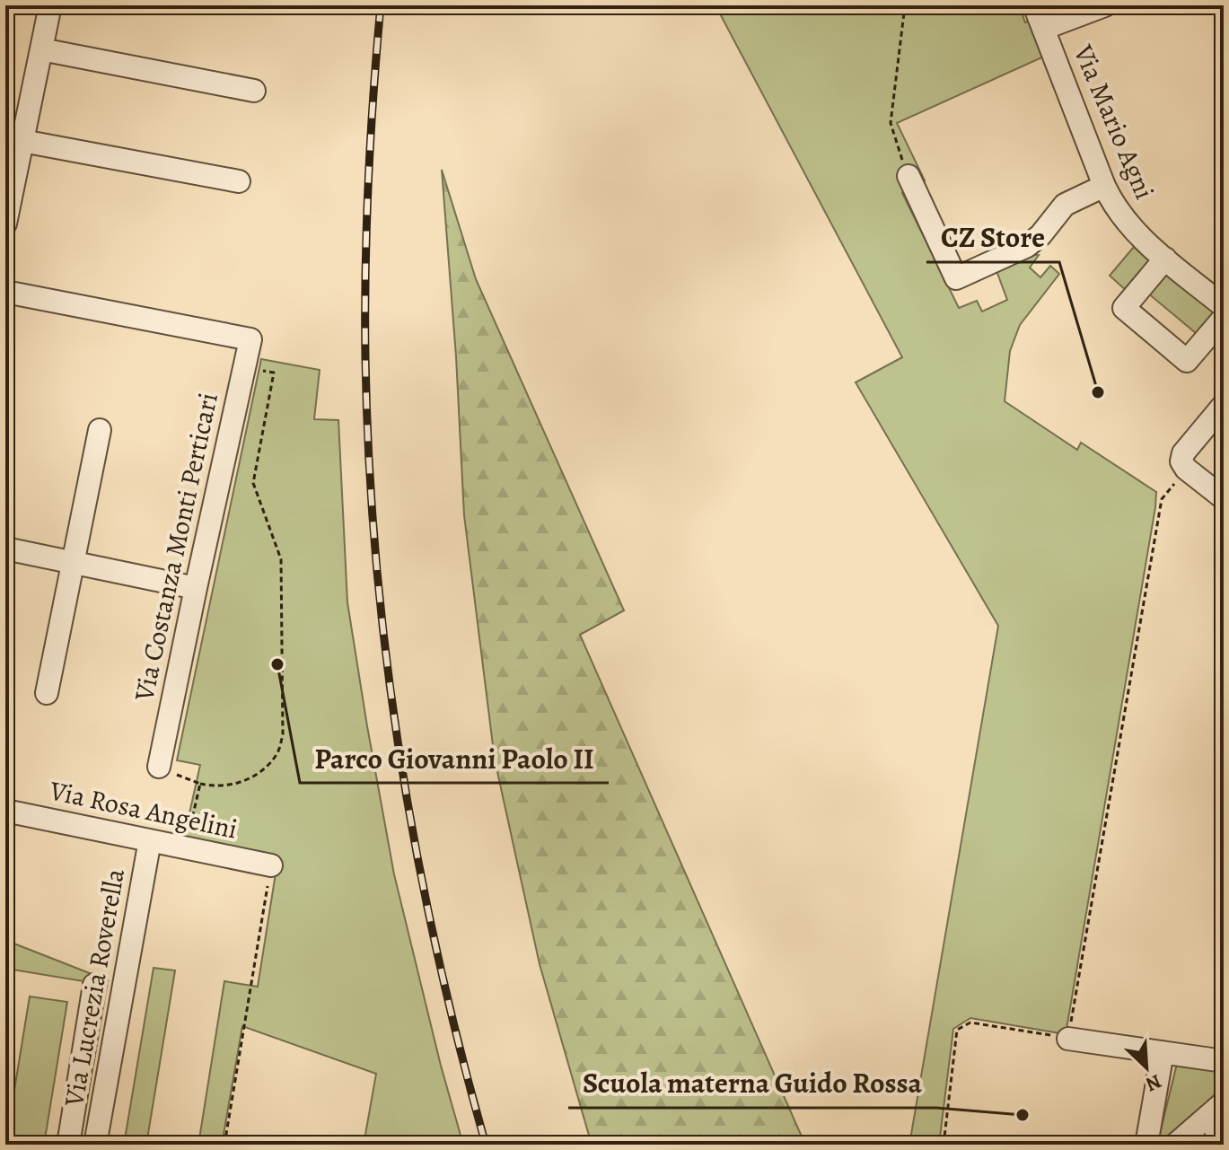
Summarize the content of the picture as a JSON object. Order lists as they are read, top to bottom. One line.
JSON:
{"streets":{"street":["Via Mario Agni","Via Costanza Monti Perticari","Via Rosa Angelini","Via Lucrezia Roverella"]},"crossings":[["Via Rosa Angelini","Via Lucrezia Roverella"]],"places":["CZ Store","Parco Giovanni Paolo II","Scuola materna Guido Rossa"],"north":"bottom right"}
